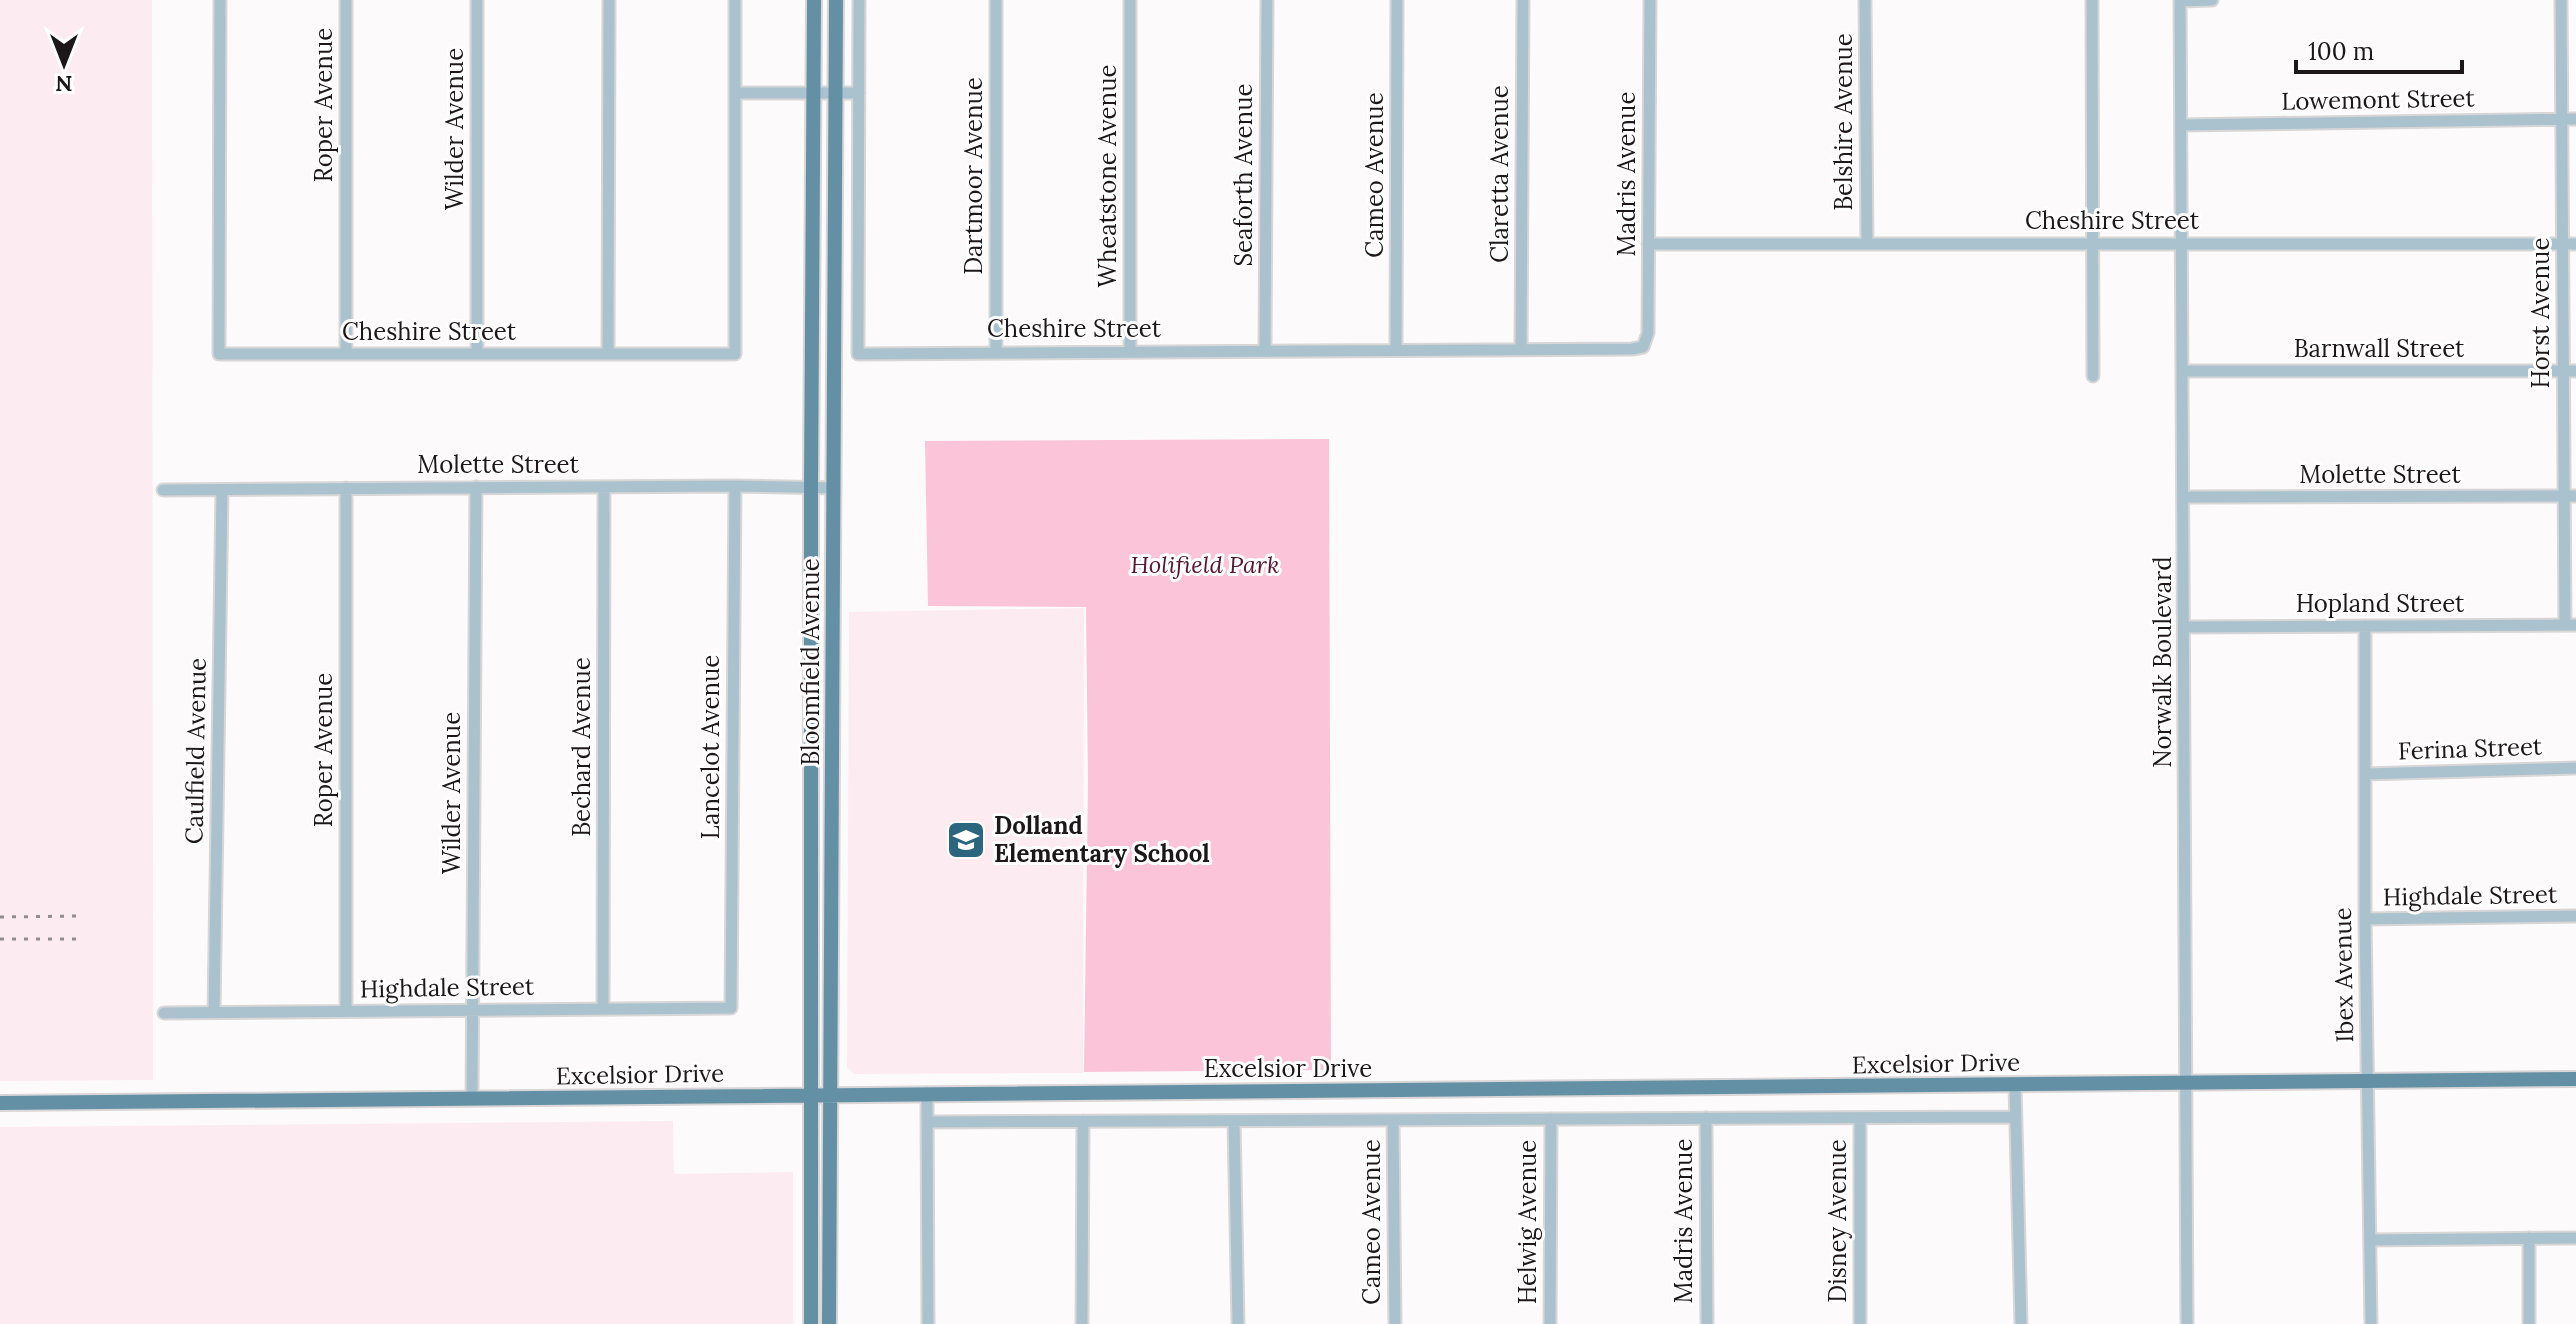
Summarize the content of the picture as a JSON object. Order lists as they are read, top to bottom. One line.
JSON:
{"streets":{"main road":["Bloomfield Avenue","Excelsior Drive"],"street":["Lowemont Street","Roper Avenue","Belshire Avenue","Wilder Avenue","Claretta Avenue","Madris Avenue","Seaforth Avenue","Cameo Avenue","Dartmoor Avenue","Wheatstone Avenue","Cheshire Street","Horst Avenue","Barnwall Street","Molette Street","Hopland Street","Norwalk Boulevard","Bechard Avenue","Lancelot Avenue","Ferina Street","Caulfield Avenue","Highdale Street","Ibex Avenue","Disney Avenue","Helwig Avenue"]},"crossings":[["Lowemont Street","Horst Avenue"],["Lowemont Street","Norwalk Boulevard"],["Roper Avenue","Cheshire Street"],["Roper Avenue","Molette Street"],["Roper Avenue","Highdale Street"],["Belshire Avenue","Cheshire Street"],["Wilder Avenue","Cheshire Street"],["Wilder Avenue","Molette Street"],["Wilder Avenue","Highdale Street"],["Wilder Avenue","Excelsior Drive"],["Claretta Avenue","Cheshire Street"],["Madris Avenue","Cheshire Street"],["Seaforth Avenue","Cheshire Street"],["Cameo Avenue","Cheshire Street"],["Dartmoor Avenue","Cheshire Street"],["Wheatstone Avenue","Cheshire Street"],["Cheshire Street","Horst Avenue"],["Cheshire Street","Norwalk Boulevard"],["Horst Avenue","Barnwall Street"],["Horst Avenue","Molette Street"],["Horst Avenue","Hopland Street"],["Barnwall Street","Norwalk Boulevard"],["Molette Street","Bloomfield Avenue"],["Molette Street","Norwalk Boulevard"],["Molette Street","Bechard Avenue"],["Molette Street","Lancelot Avenue"],["Molette Street","Caulfield Avenue"],["Hopland Street","Norwalk Boulevard"],["Hopland Street","Ibex Avenue"],["Bloomfield Avenue","Excelsior Drive"],["Norwalk Boulevard","Excelsior Drive"],["Bechard Avenue","Highdale Street"],["Lancelot Avenue","Highdale Street"],["Ferina Street","Ibex Avenue"],["Caulfield Avenue","Highdale Street"],["Highdale Street","Ibex Avenue"],["Ibex Avenue","Excelsior Drive"]],"parks":["Holifield Park"],"places":{"school or university":["Dolland Elementary School"]},"scale_bar":"100 m","north":"bottom"}
